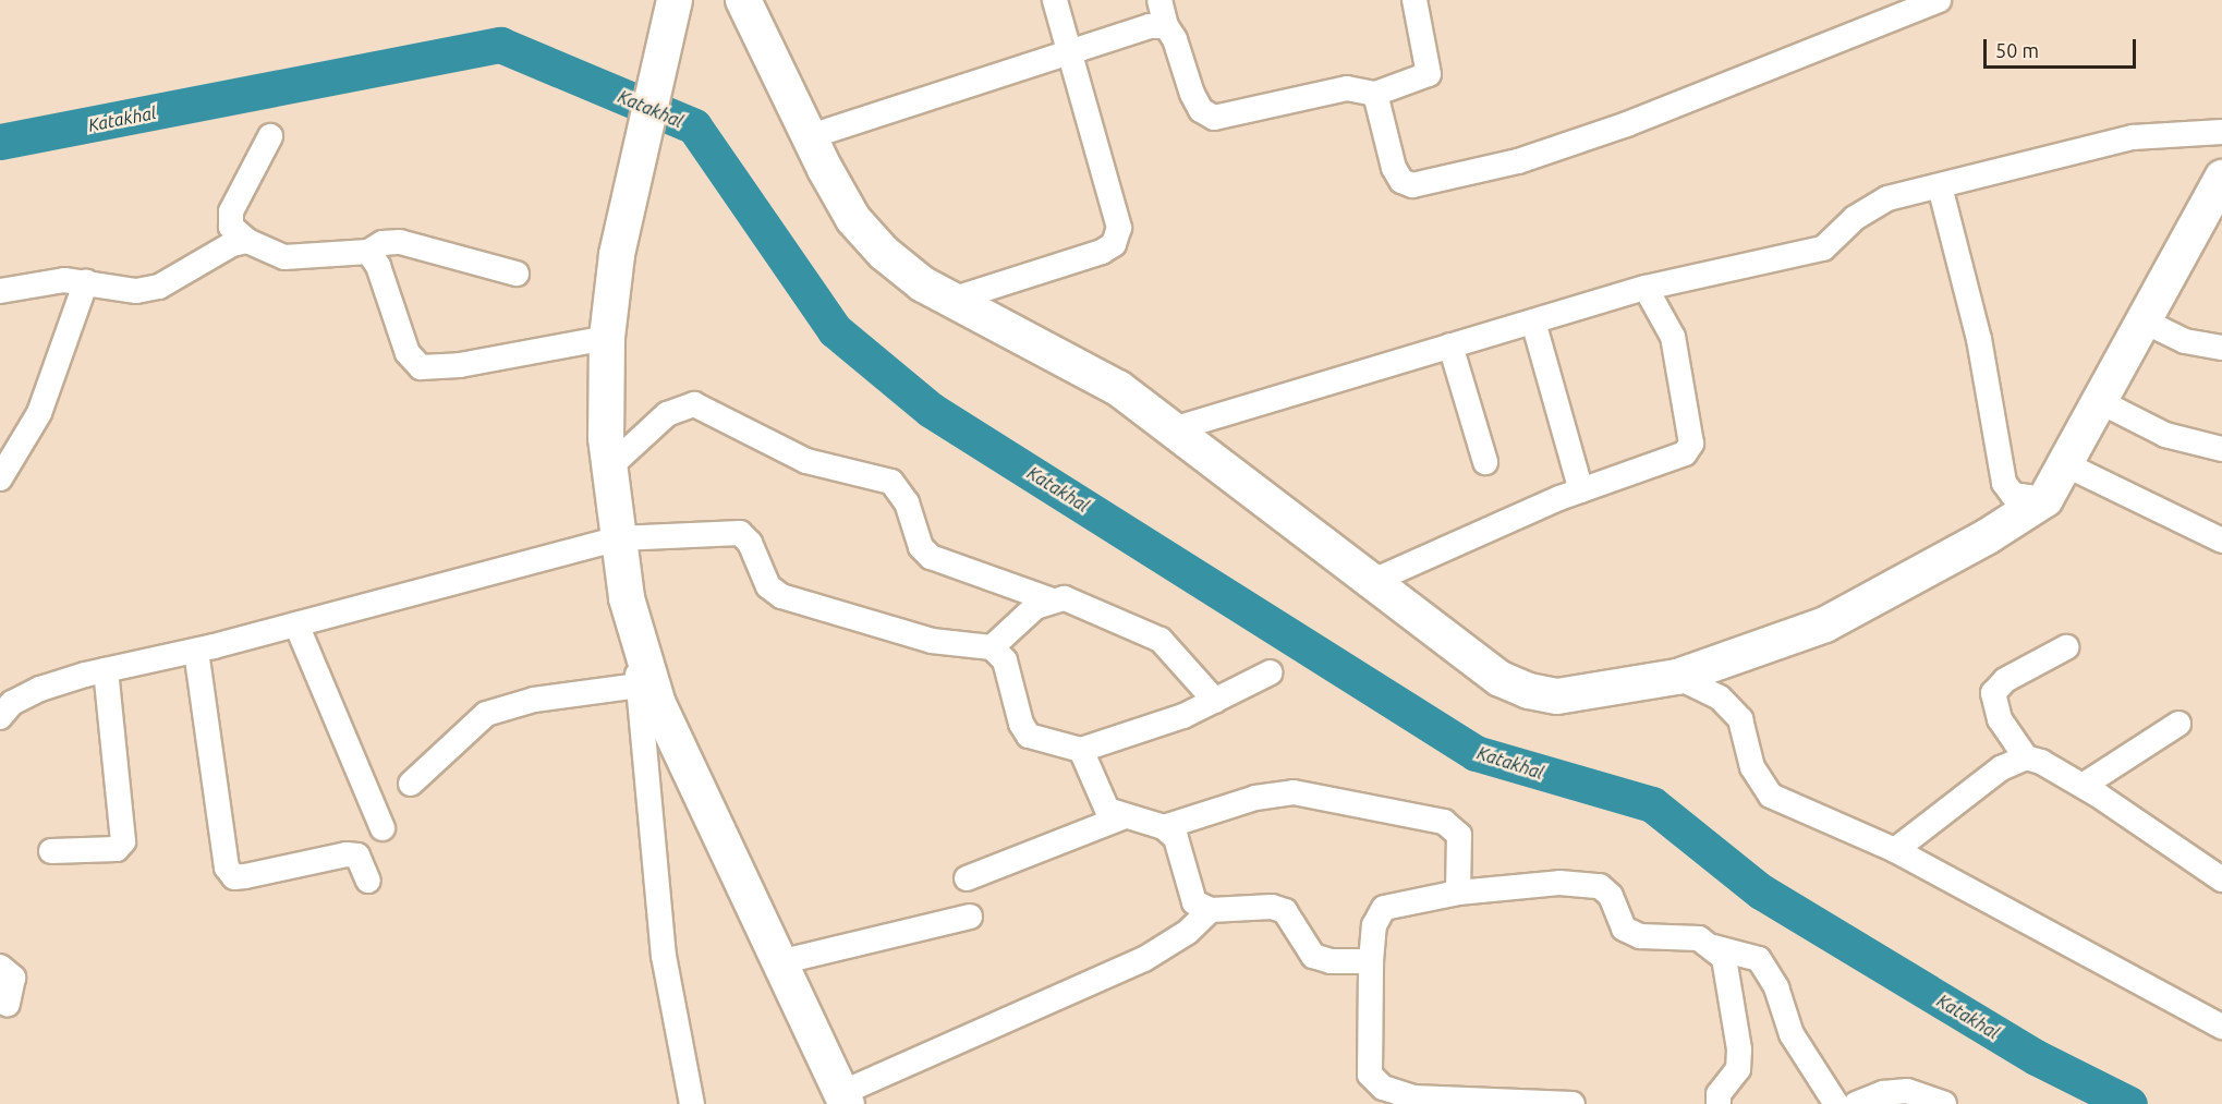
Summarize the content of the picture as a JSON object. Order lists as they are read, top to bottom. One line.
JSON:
{"water":["Katakhal"],"scale_bar":"50 m"}
